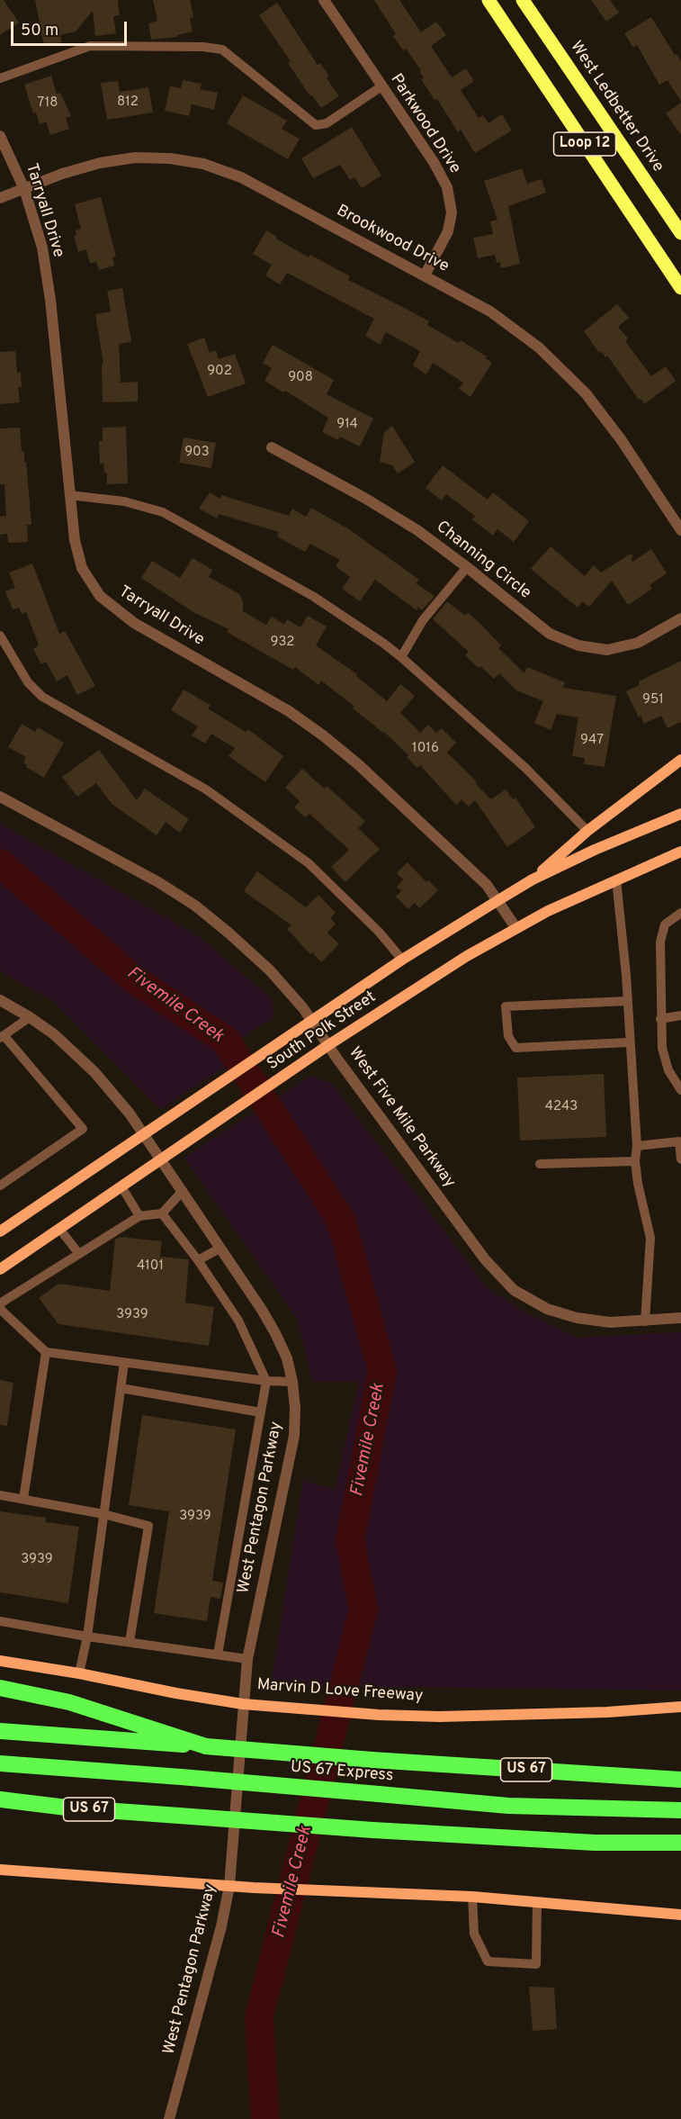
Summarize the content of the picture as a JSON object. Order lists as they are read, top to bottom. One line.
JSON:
{"streets":{"highway":["US 67","US 67 Express"],"main road":["West Ledbetter Drive","Loop 12","South Polk Street","Marvin D Love Freeway"],"street":["Parkwood Drive","Tarryall Drive","Brookwood Drive","Channing Circle","West Five Mile Parkway","West Pentagon Parkway"]},"crossings":[["Parkwood Drive","Brookwood Drive"],["Tarryall Drive","Brookwood Drive"],["Tarryall Drive","South Polk Street"],["South Polk Street","West Five Mile Parkway"],["South Polk Street","West Pentagon Parkway"],["West Pentagon Parkway","Marvin D Love Freeway"]],"water":["Fivemile Creek"],"house_numbers":["812","718","902","908","914","903","932","951","947","1016","4243","4101","3939","3939","3939"],"scale_bar":"50 m"}
